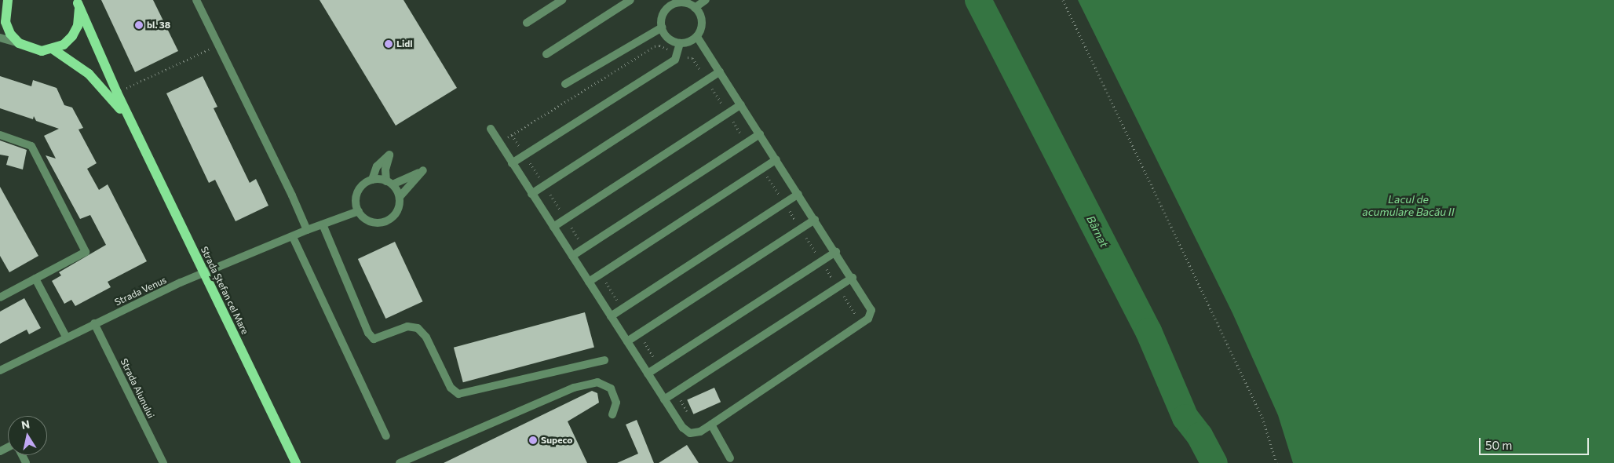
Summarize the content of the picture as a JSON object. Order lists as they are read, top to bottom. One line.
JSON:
{"streets":{"main road":["Strada Ștefan cel Mare"],"street":["Strada Venus","Strada Alunului"]},"crossings":[["Strada Ștefan cel Mare","Strada Venus"],["Strada Venus","Strada Alunului"]],"water":["Lacul de acumulare Bacău II","Bârnat"],"places":["bl. 38","Lidl","Supeco"],"scale_bar":"50 m","north":"top"}
